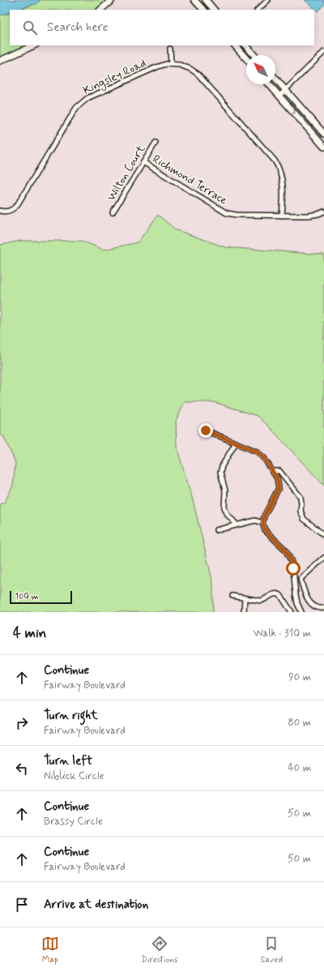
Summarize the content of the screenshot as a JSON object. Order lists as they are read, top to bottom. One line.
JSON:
{"streets":{"street":["Kingsley Road","Wilton Court","Richmond Terrace"]},"crossings":[["Kingsley Road","Richmond Terrace"],["Wilton Court","Richmond Terrace"]],"scale_bar":"100 m","north":"top left","page":{"search":"Search here","scale":"100 m","heading":["4 min","Walk · 310 m"],"list":[["Continue","Fairway Boulevard","90 m"],["Turn right","Fairway Boulevard","80 m"],["Turn left","Niblick Circle","40 m"],["Continue","Brassy Circle","50 m"],["Continue","Fairway Boulevard","50 m"],"Arrive at destination"],"nav":["Map","Directions","Saved"]}}
